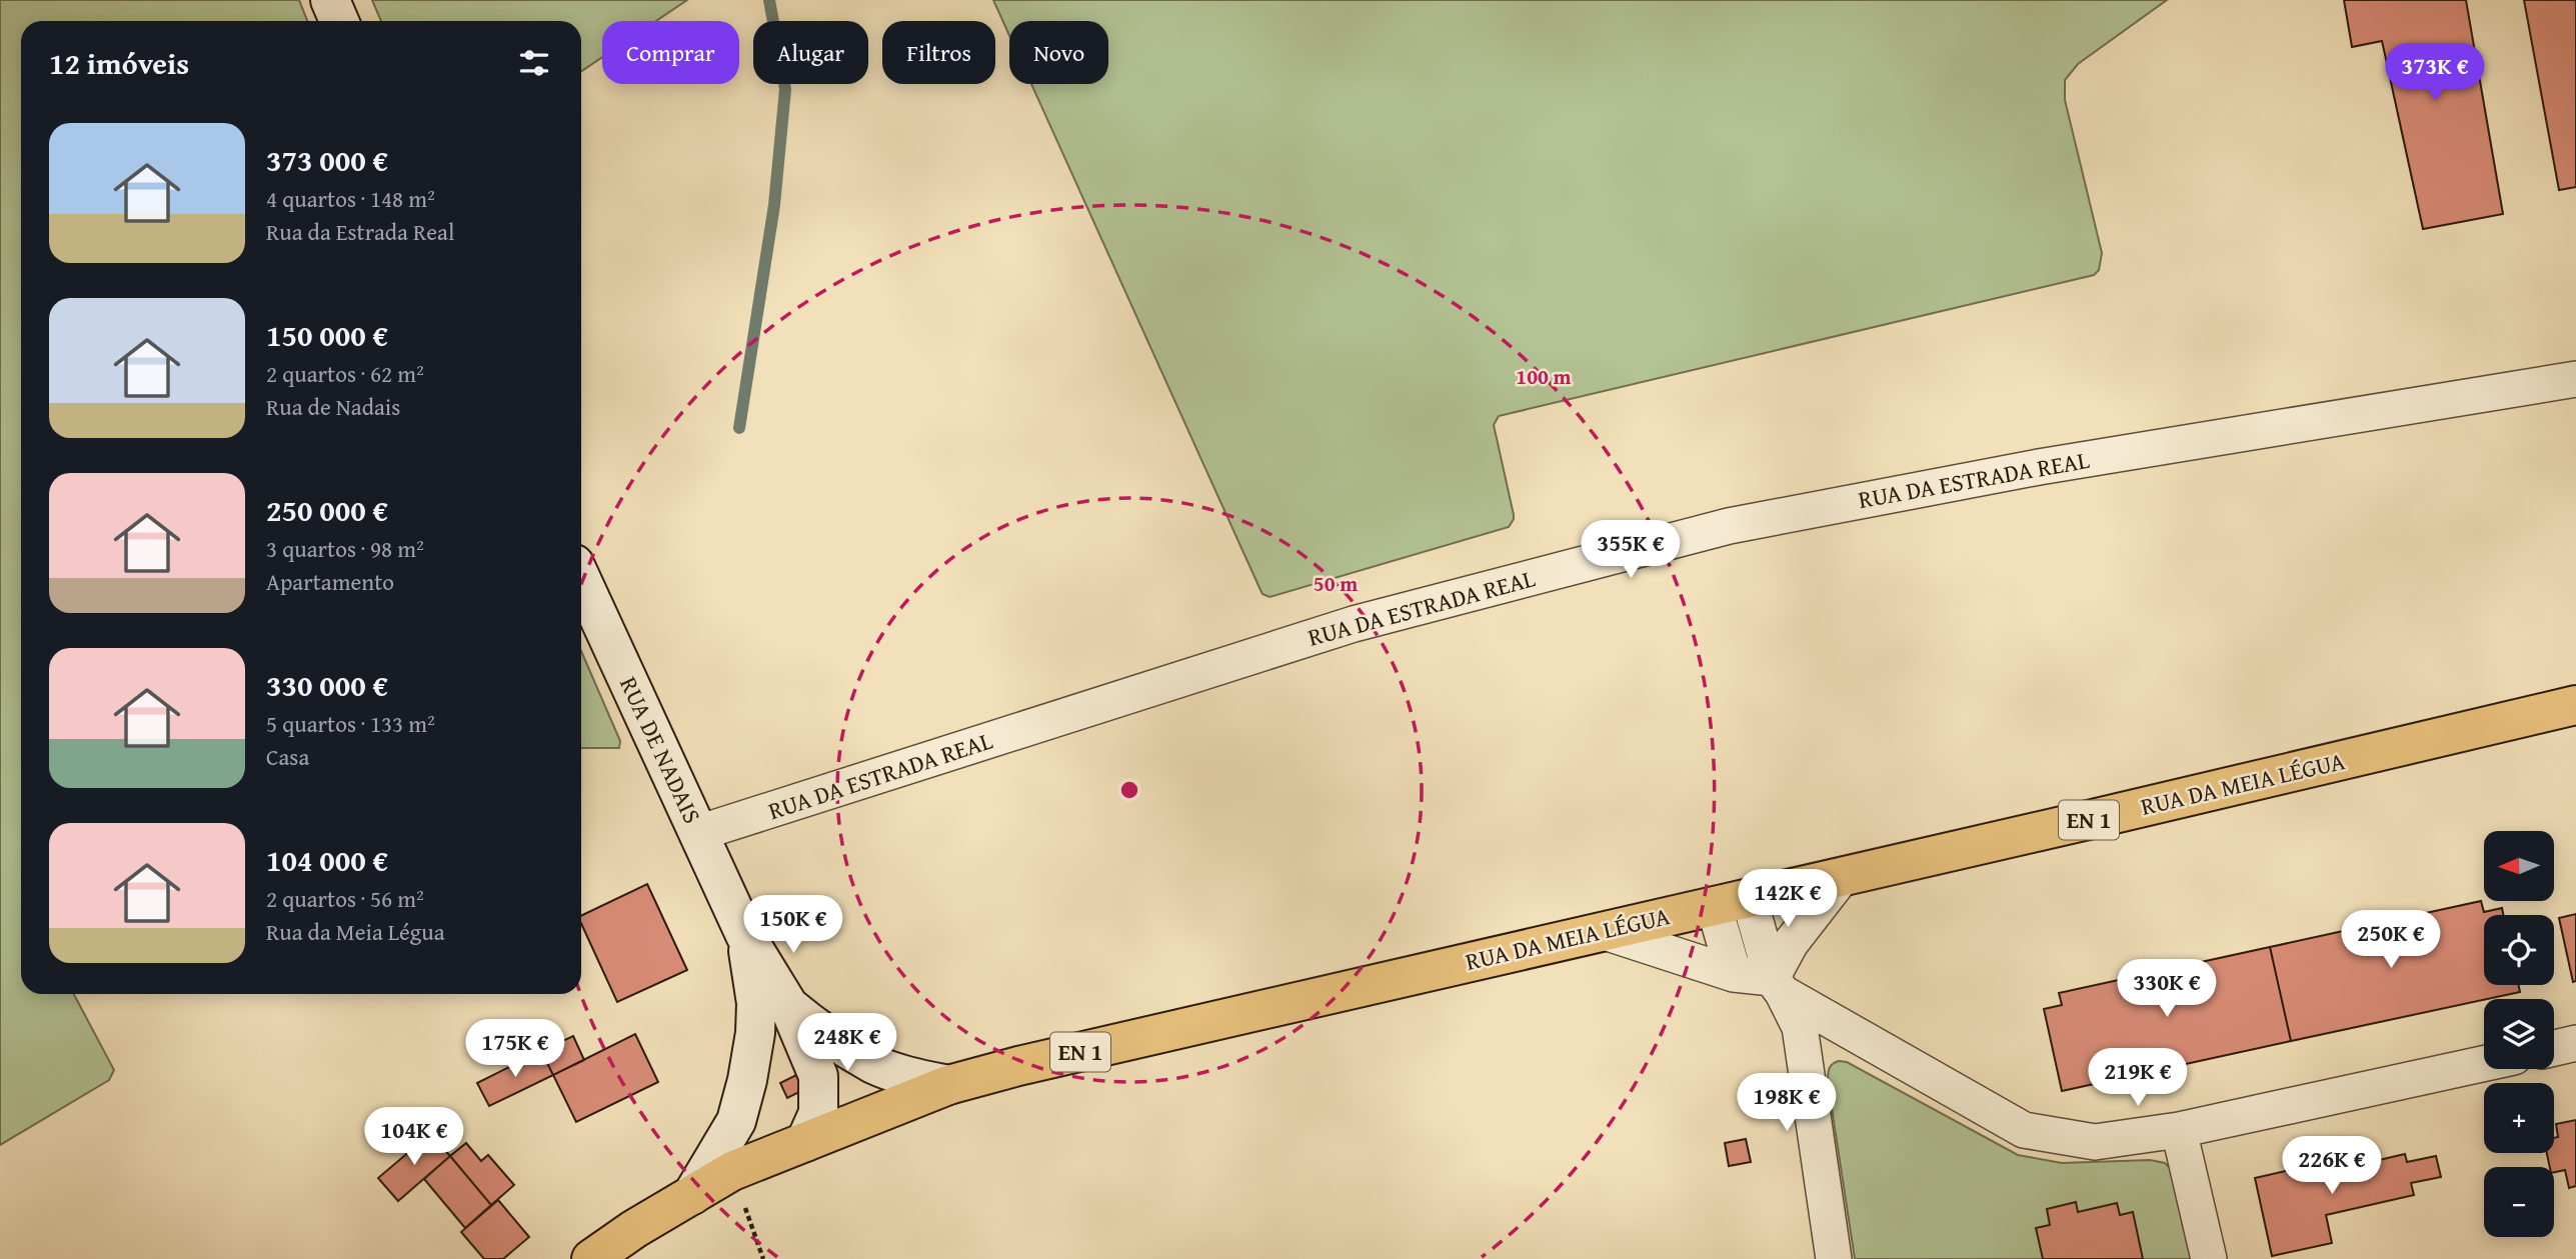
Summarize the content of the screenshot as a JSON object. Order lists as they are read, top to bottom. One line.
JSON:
{"streets":{"main road":["RUA DA MEIA LÉGUA","EN 1"],"street":["RUA DA ESTRADA REAL","RUA DE NADAIS"]},"crossings":[["RUA DA ESTRADA REAL","RUA DE NADAIS"],["RUA DE NADAIS","RUA DA MEIA LÉGUA"]],"north":"left","page":{"chip":["Comprar","Alugar","Filtros","Novo"],"heading":"12 imóveis","price":["373K €","355K €","142K €","150K €","250K €","330K €","248K €","175K €","219K €","198K €","104K €","226K €"],"list":[{"name":"373 000 €","note":"4 quartos · 148 m² · Rua da Estrada Real"},{"name":"150 000 €","note":"2 quartos · 62 m² · Rua de Nadais"},{"name":"250 000 €","note":"3 quartos · 98 m² · Apartamento"},{"name":"330 000 €","note":"5 quartos · 133 m² · Casa"},{"name":"104 000 €","note":"2 quartos · 56 m² · Rua da Meia Légua"}],"map_buttons":["+","−"]},"rings":["100 m","50 m"]}
